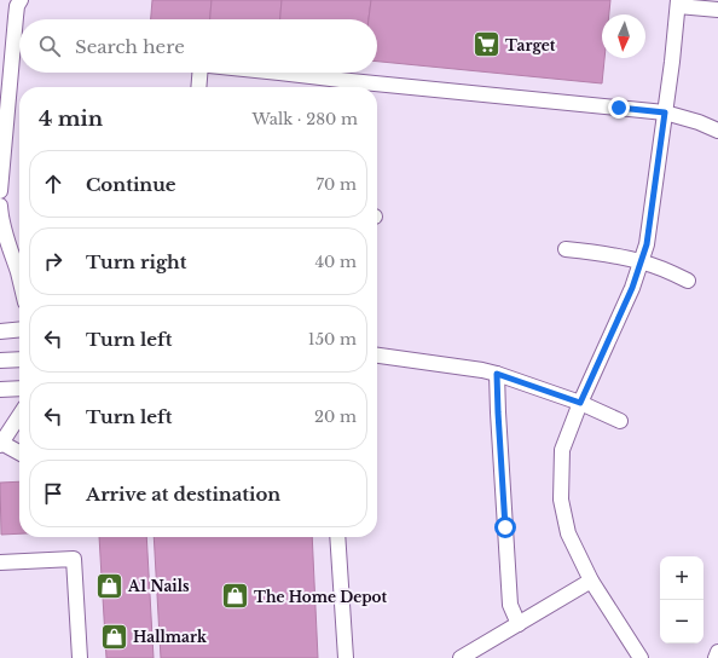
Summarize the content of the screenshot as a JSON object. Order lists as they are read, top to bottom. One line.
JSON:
{"places":{"supermarket":["Target"],"shop":["A1 Nails","The Home Depot","Hallmark"]},"north":"bottom","page":{"search":"Search here","heading":["4 min","Walk · 280 m"],"list":[["Continue","70 m"],["Turn right","40 m"],["Turn left","150 m"],["Turn left","20 m"],"Arrive at destination"],"map_buttons":["+","−"]}}
